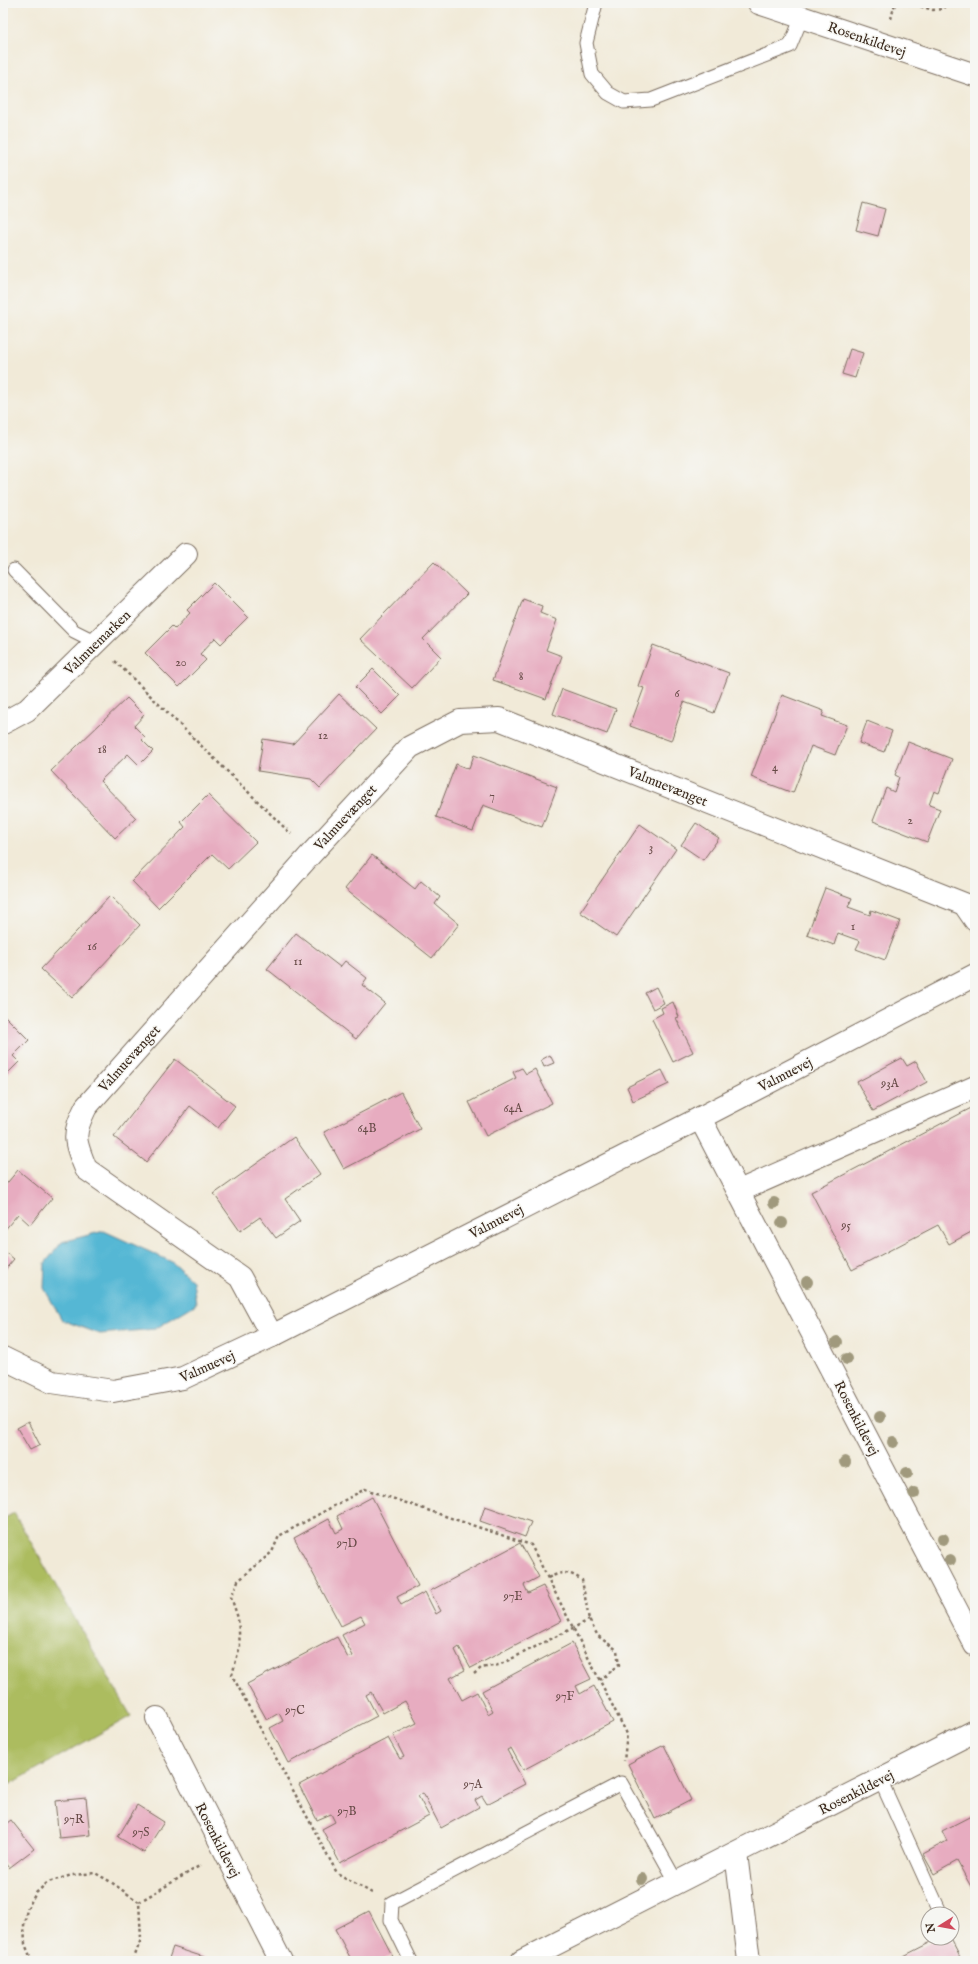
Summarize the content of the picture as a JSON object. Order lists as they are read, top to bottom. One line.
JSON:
{"streets":{"street":["Rosenkildevej","Valmuemarken","Valmuevænget","Valmuevej"]},"crossings":[["Rosenkildevej","Valmuevej"],["Valmuevænget","Valmuevej"]],"house_numbers":["20","8","6","12","18","4","7","2","3","1","16","11","93A","64A","64B","95","97D","97E","97F","97C","97A","97B","97R","97S"],"north":"left"}
